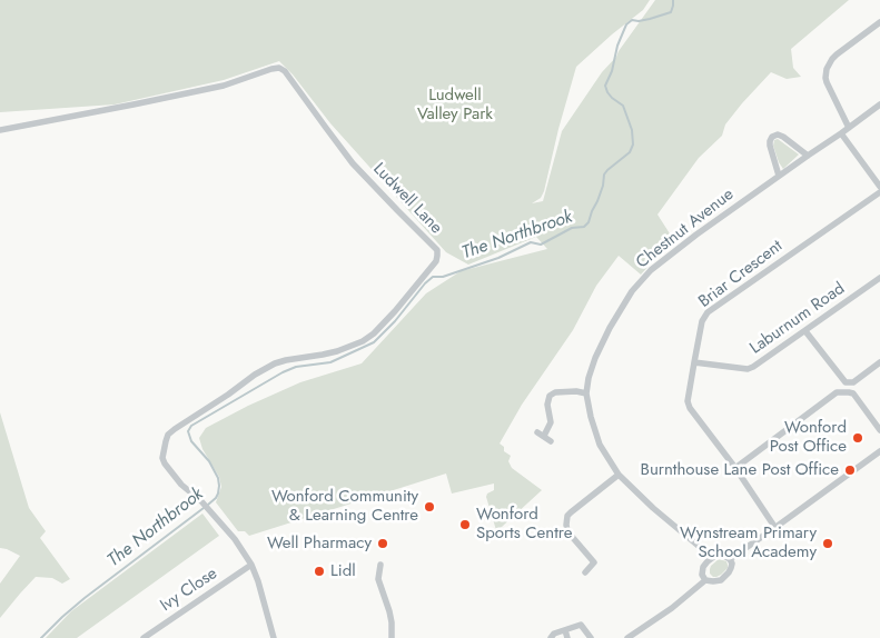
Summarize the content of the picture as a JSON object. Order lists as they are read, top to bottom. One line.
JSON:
{"streets":{"street":["Ludwell Lane","Chestnut Avenue","Briar Crescent","Laburnum Road","Ivy Close"]},"crossings":[["Ludwell Lane","Ivy Close"],["Briar Crescent","Laburnum Road"]],"water":["The Northbrook"],"parks":["Ludwell Valley Park"],"places":["Wonford Post Office","Burnthouse Lane Post Office","Wonford Community & Learning Centre","Wonford Sports Centre","Well Pharmacy","Wynstream Primary School Academy","Lidl"]}
